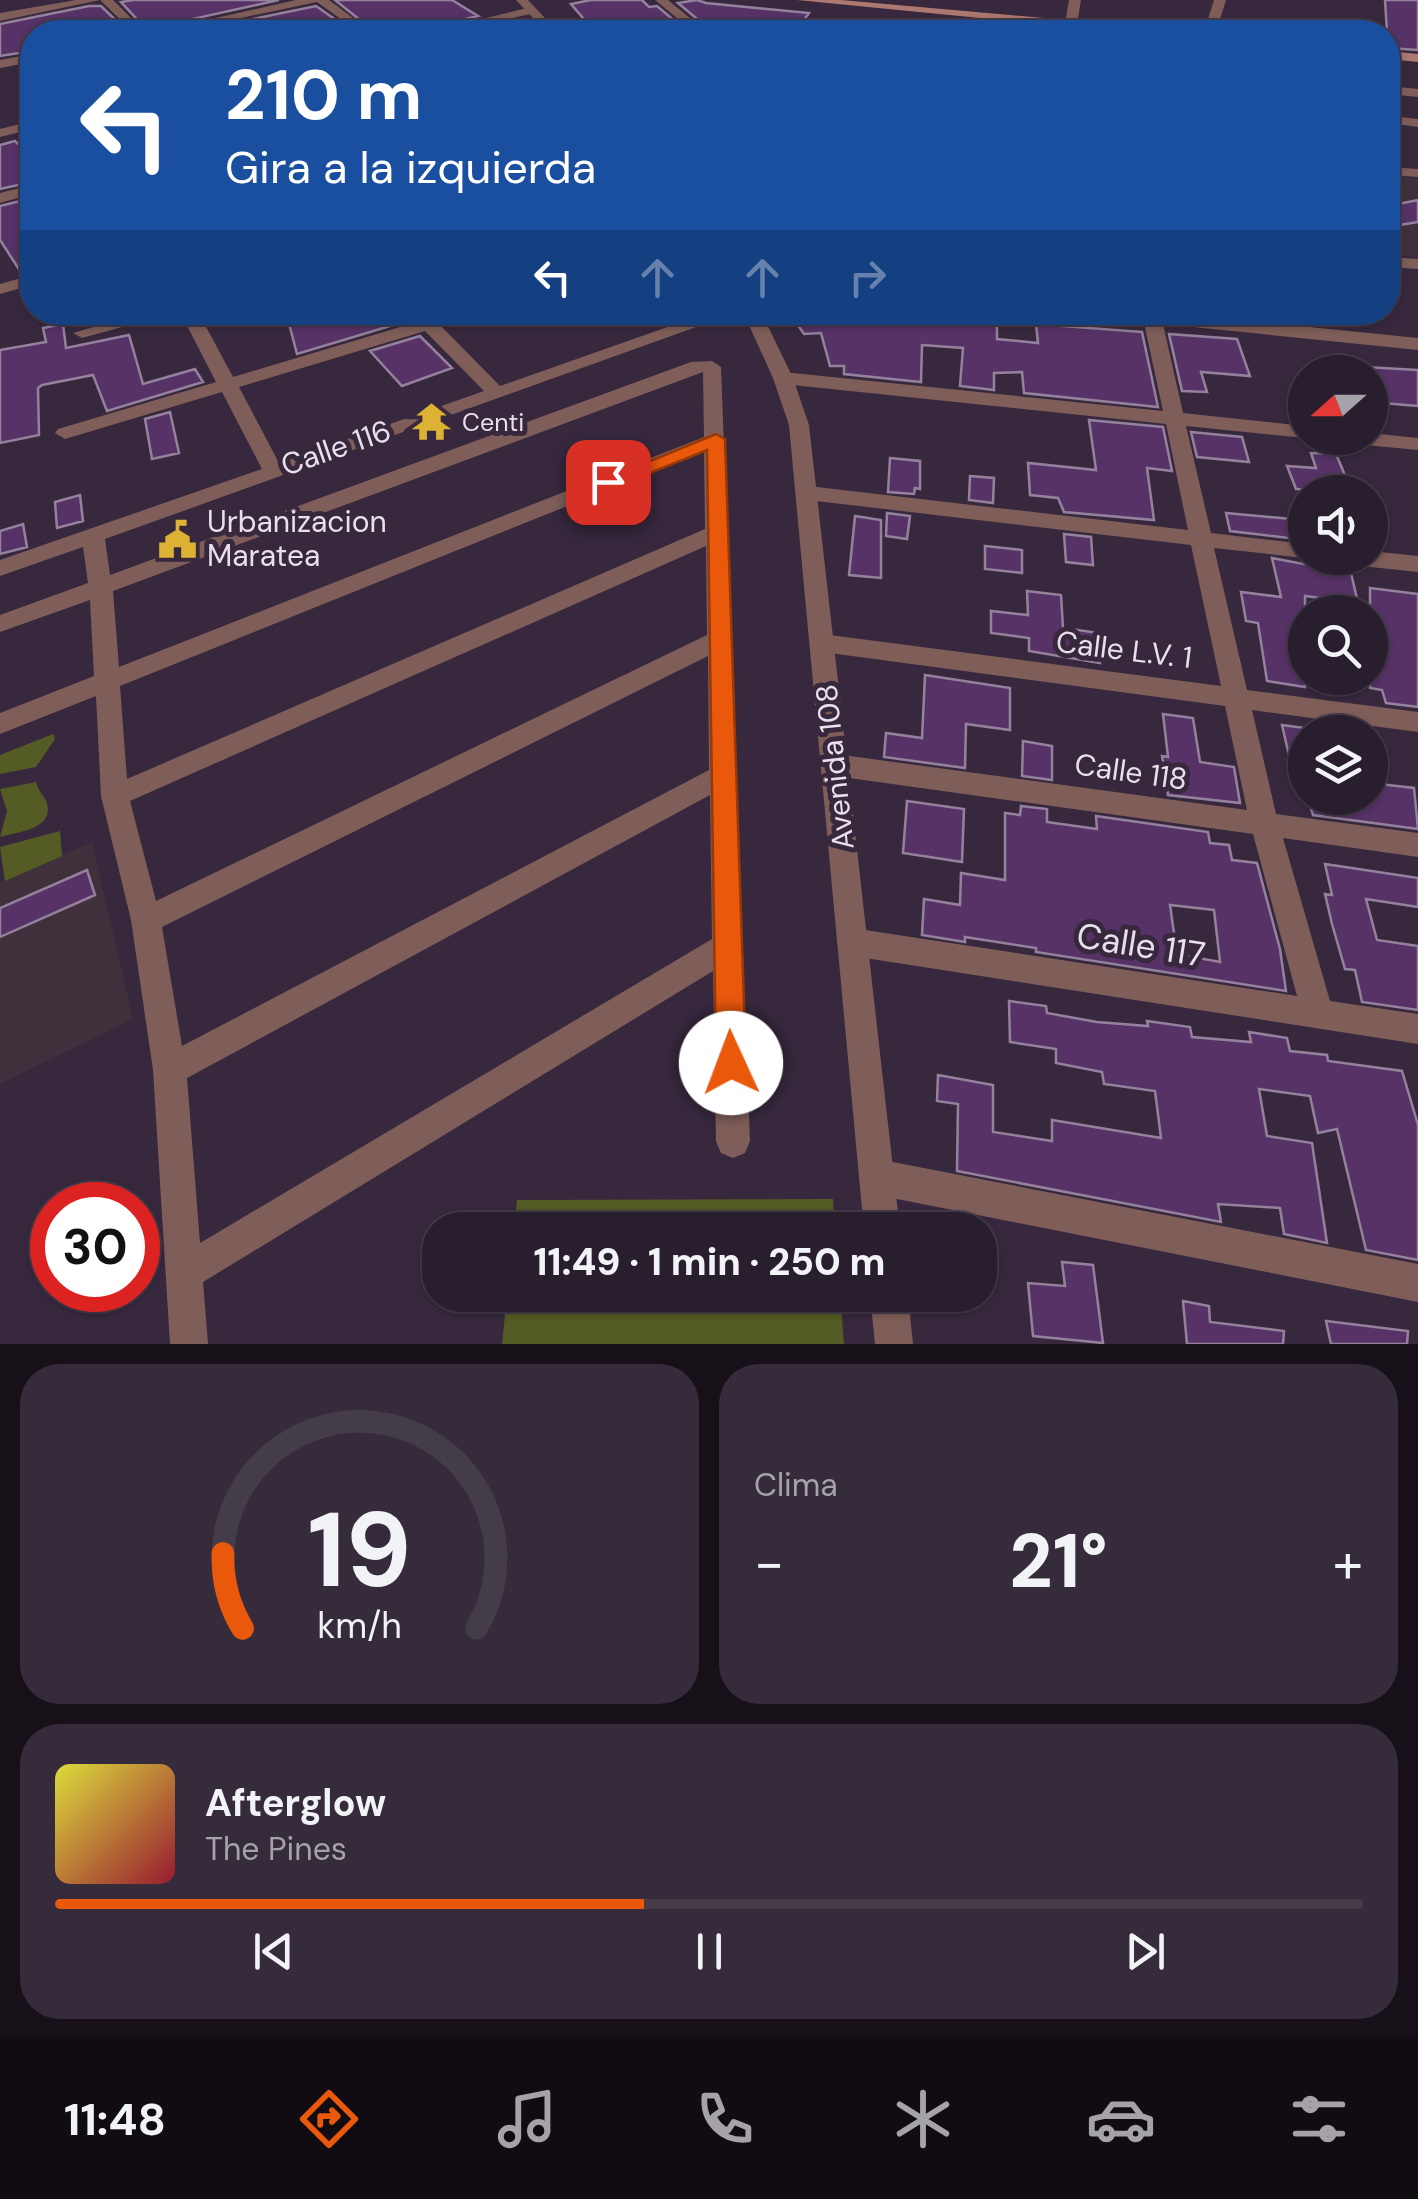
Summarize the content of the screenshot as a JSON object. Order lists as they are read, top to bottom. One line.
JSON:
{"streets":{"street":["Calle 116","Calle L.V. 1","Avenida 108","Calle 118","Calle 117"]},"crossings":[["Calle L.V. 1","Avenida 108"],["Avenida 108","Calle 118"],["Avenida 108","Calle 117"]],"places":{"temple":["Centi"],"public building":["Urbanizacion Maratea"]},"north":"left","page":{"turn":["210 m","Gira a la izquierda"],"limit":"30","trip":"11:49 · 1 min · 250 m","tile":"Clima","heat":["−","21°","+"],"song":["Afterglow","The Pines"],"tabs":"11:48","gauge":["19","km/h"]}}
